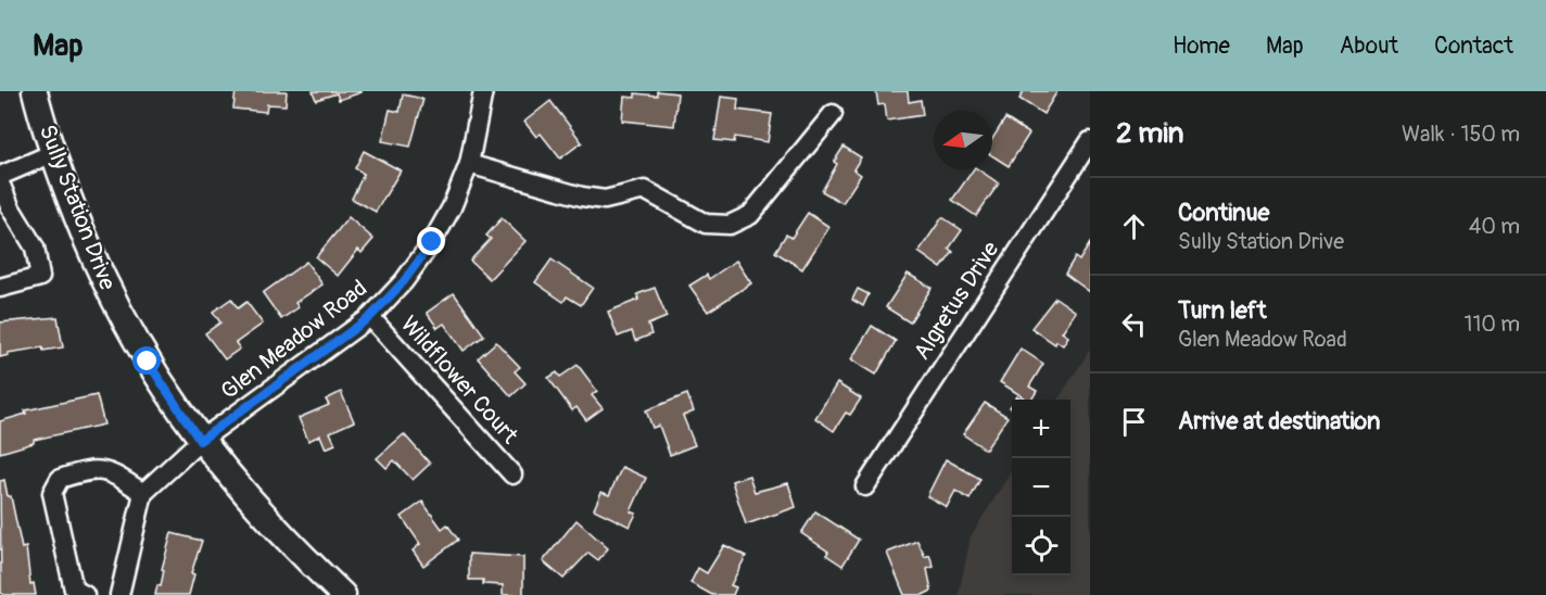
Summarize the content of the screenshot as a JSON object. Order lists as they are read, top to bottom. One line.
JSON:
{"streets":{"street":["Sully Station Drive","Algretus Drive","Glen Meadow Road","Wildflower Court"]},"crossings":[["Sully Station Drive","Glen Meadow Road"],["Glen Meadow Road","Wildflower Court"]],"north":"left","page":{"header":"Map","nav":["Home","Map","About","Contact"],"heading":["2 min","Walk · 150 m"],"list":[["Continue","Sully Station Drive","40 m"],["Turn left","Glen Meadow Road","110 m"],"Arrive at destination"],"map_buttons":["+","−"]}}
